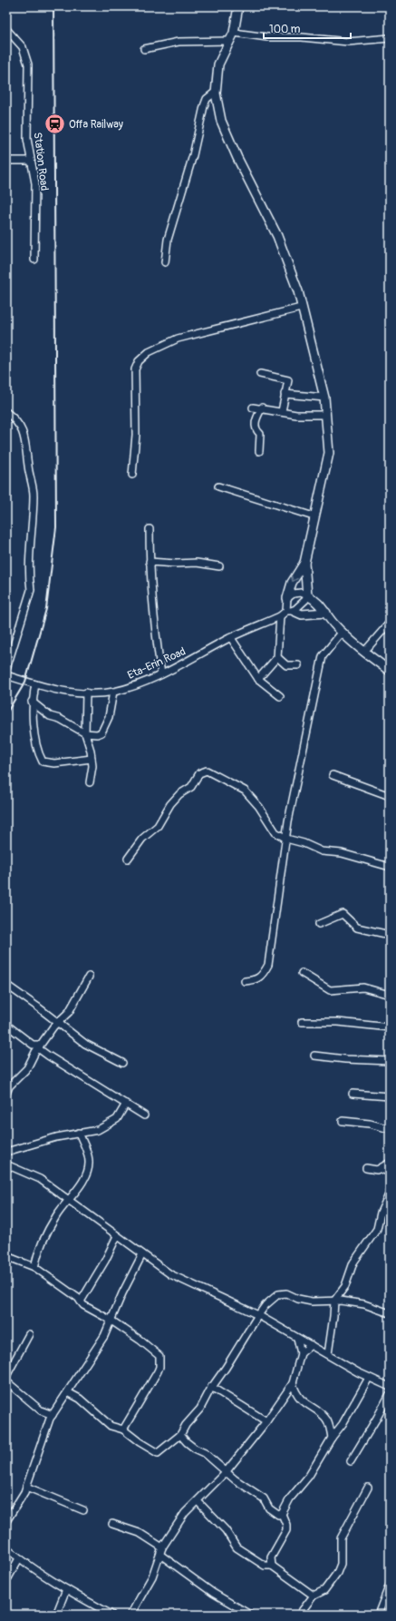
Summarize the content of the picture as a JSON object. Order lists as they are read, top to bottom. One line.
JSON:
{"streets":{"street":["Station Road","Eta-Erin Road"]},"places":{"station":["Offa Railway"]},"scale_bar":"100 m"}
